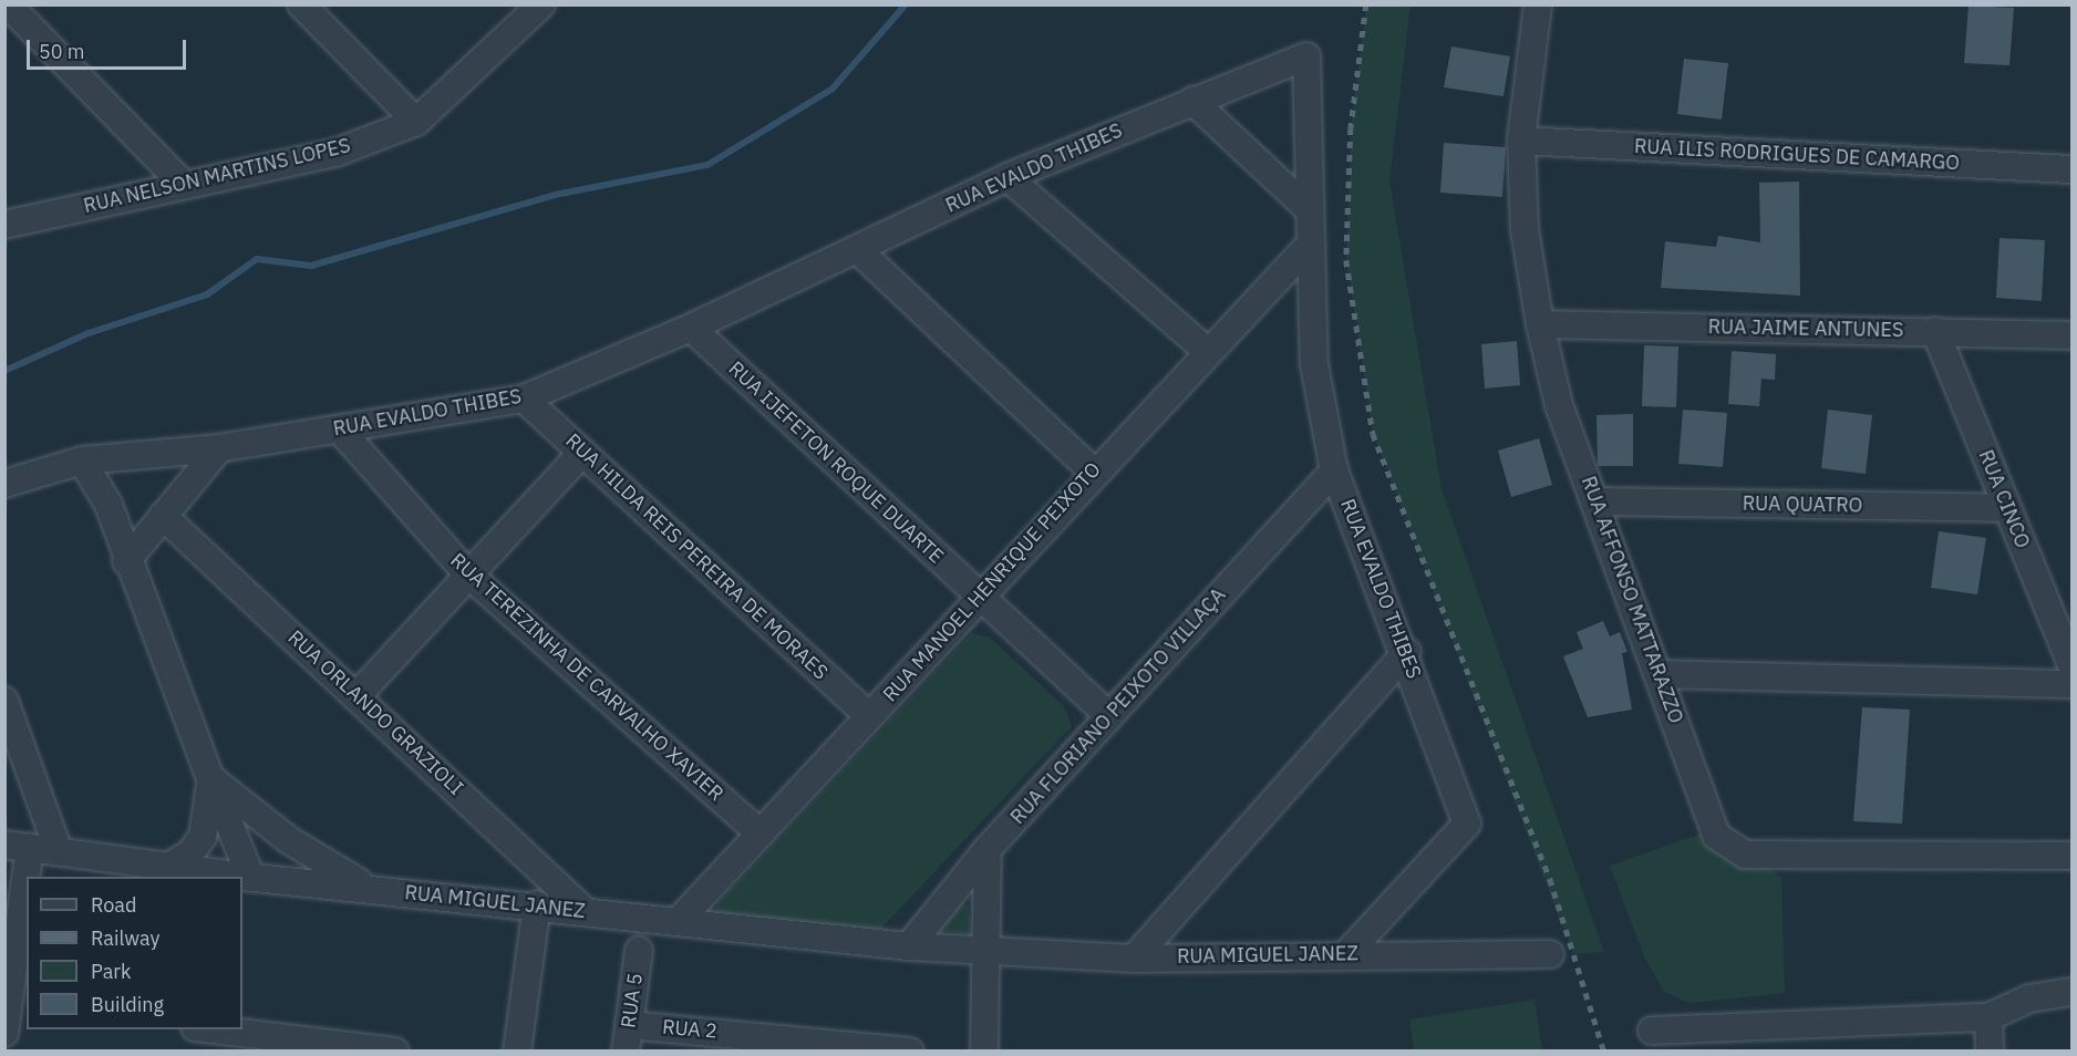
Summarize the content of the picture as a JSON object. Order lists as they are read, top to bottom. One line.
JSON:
{"streets":{"street":["RUA ILIS RODRIGUES DE CAMARGO","RUA EVALDO THIBES","RUA NELSON MARTINS LOPES","RUA JAIME ANTUNES","RUA IJEFETON ROQUE DUARTE","RUA CINCO","RUA QUATRO","RUA HILDA REIS PEREIRA DE MORAES","RUA MANOEL HENRIQUE PEIXOTO","RUA AFFONSO MATTARAZZO","RUA TEREZINHA DE CARVALHO XAVIER","RUA FLORIANO PEIXOTO VILLAÇA","RUA ORLANDO GRAZIOLI","RUA MIGUEL JANEZ","RUA 5","RUA 2"]},"crossings":[["RUA ILIS RODRIGUES DE CAMARGO","RUA AFFONSO MATTARAZZO"],["RUA EVALDO THIBES","RUA IJEFETON ROQUE DUARTE"],["RUA EVALDO THIBES","RUA HILDA REIS PEREIRA DE MORAES"],["RUA EVALDO THIBES","RUA MANOEL HENRIQUE PEIXOTO"],["RUA EVALDO THIBES","RUA TEREZINHA DE CARVALHO XAVIER"],["RUA EVALDO THIBES","RUA FLORIANO PEIXOTO VILLAÇA"],["RUA EVALDO THIBES","RUA MIGUEL JANEZ"],["RUA JAIME ANTUNES","RUA CINCO"],["RUA JAIME ANTUNES","RUA AFFONSO MATTARAZZO"],["RUA IJEFETON ROQUE DUARTE","RUA MANOEL HENRIQUE PEIXOTO"],["RUA IJEFETON ROQUE DUARTE","RUA FLORIANO PEIXOTO VILLAÇA"],["RUA CINCO","RUA QUATRO"],["RUA QUATRO","RUA AFFONSO MATTARAZZO"],["RUA HILDA REIS PEREIRA DE MORAES","RUA MANOEL HENRIQUE PEIXOTO"],["RUA MANOEL HENRIQUE PEIXOTO","RUA TEREZINHA DE CARVALHO XAVIER"],["RUA MANOEL HENRIQUE PEIXOTO","RUA MIGUEL JANEZ"],["RUA FLORIANO PEIXOTO VILLAÇA","RUA MIGUEL JANEZ"],["RUA ORLANDO GRAZIOLI","RUA MIGUEL JANEZ"],["RUA 5","RUA 2"]],"legend":["Road","Railway","Park","Building"],"scale_bar":"50 m"}
